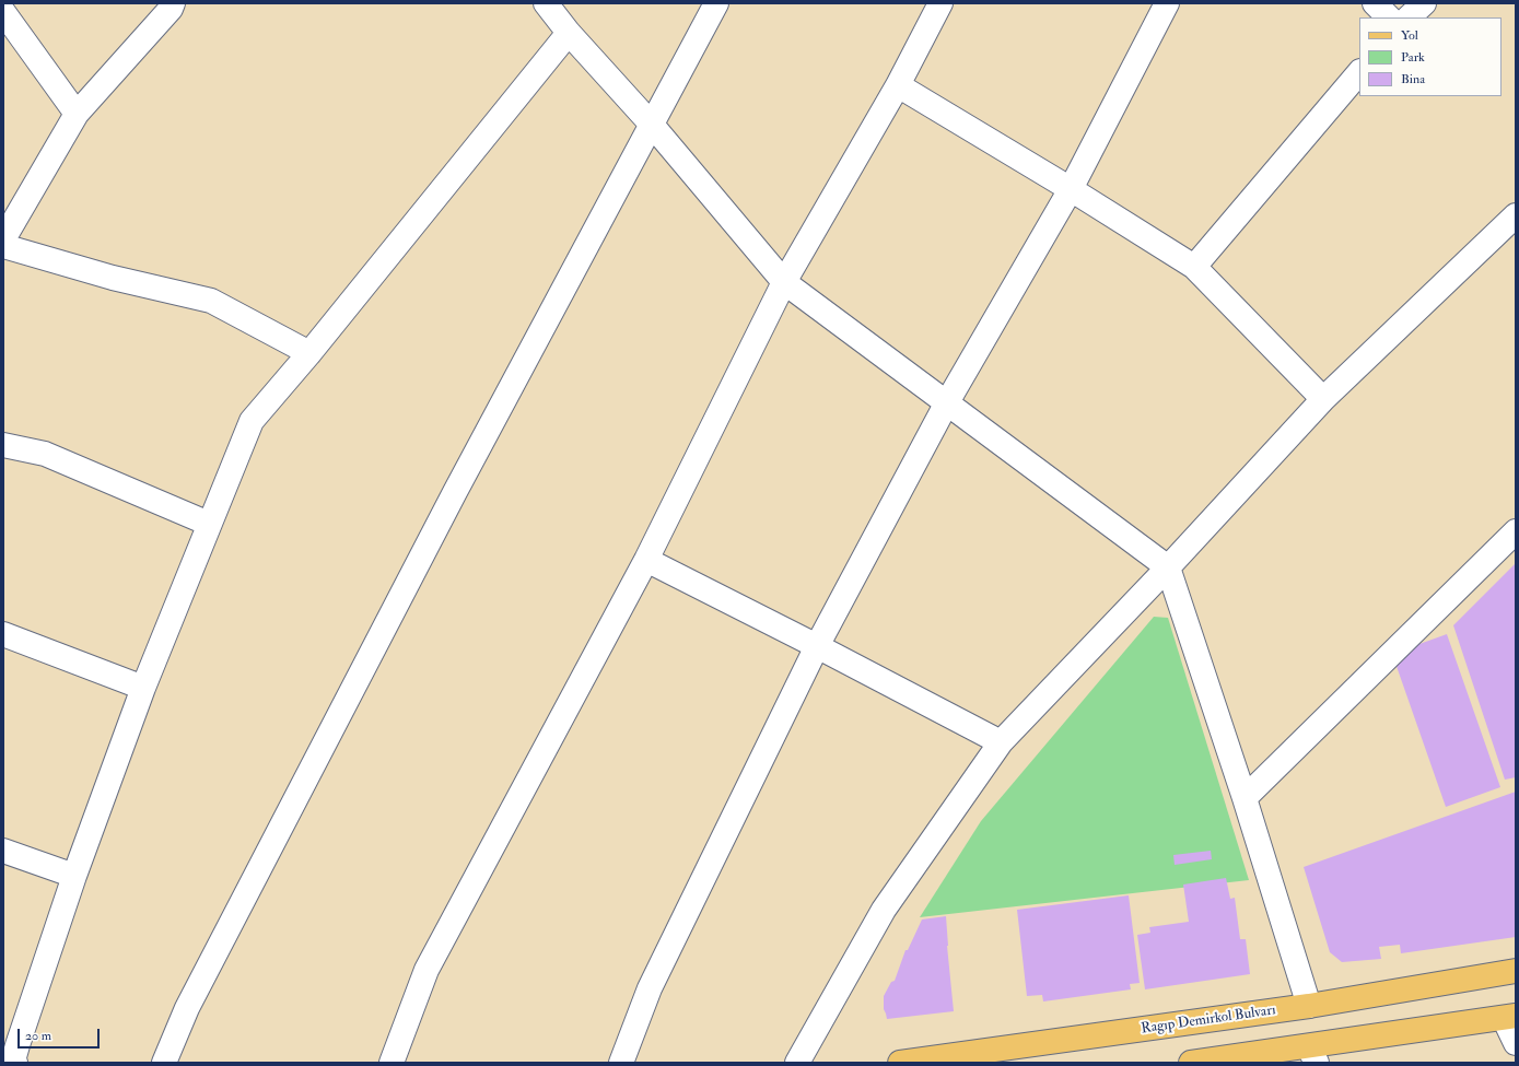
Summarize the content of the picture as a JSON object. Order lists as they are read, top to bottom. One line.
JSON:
{"streets":{"main road":["Ragıp Demirkol Bulvarı"]},"legend":["Yol","Park","Bina"],"scale_bar":"20 m"}
